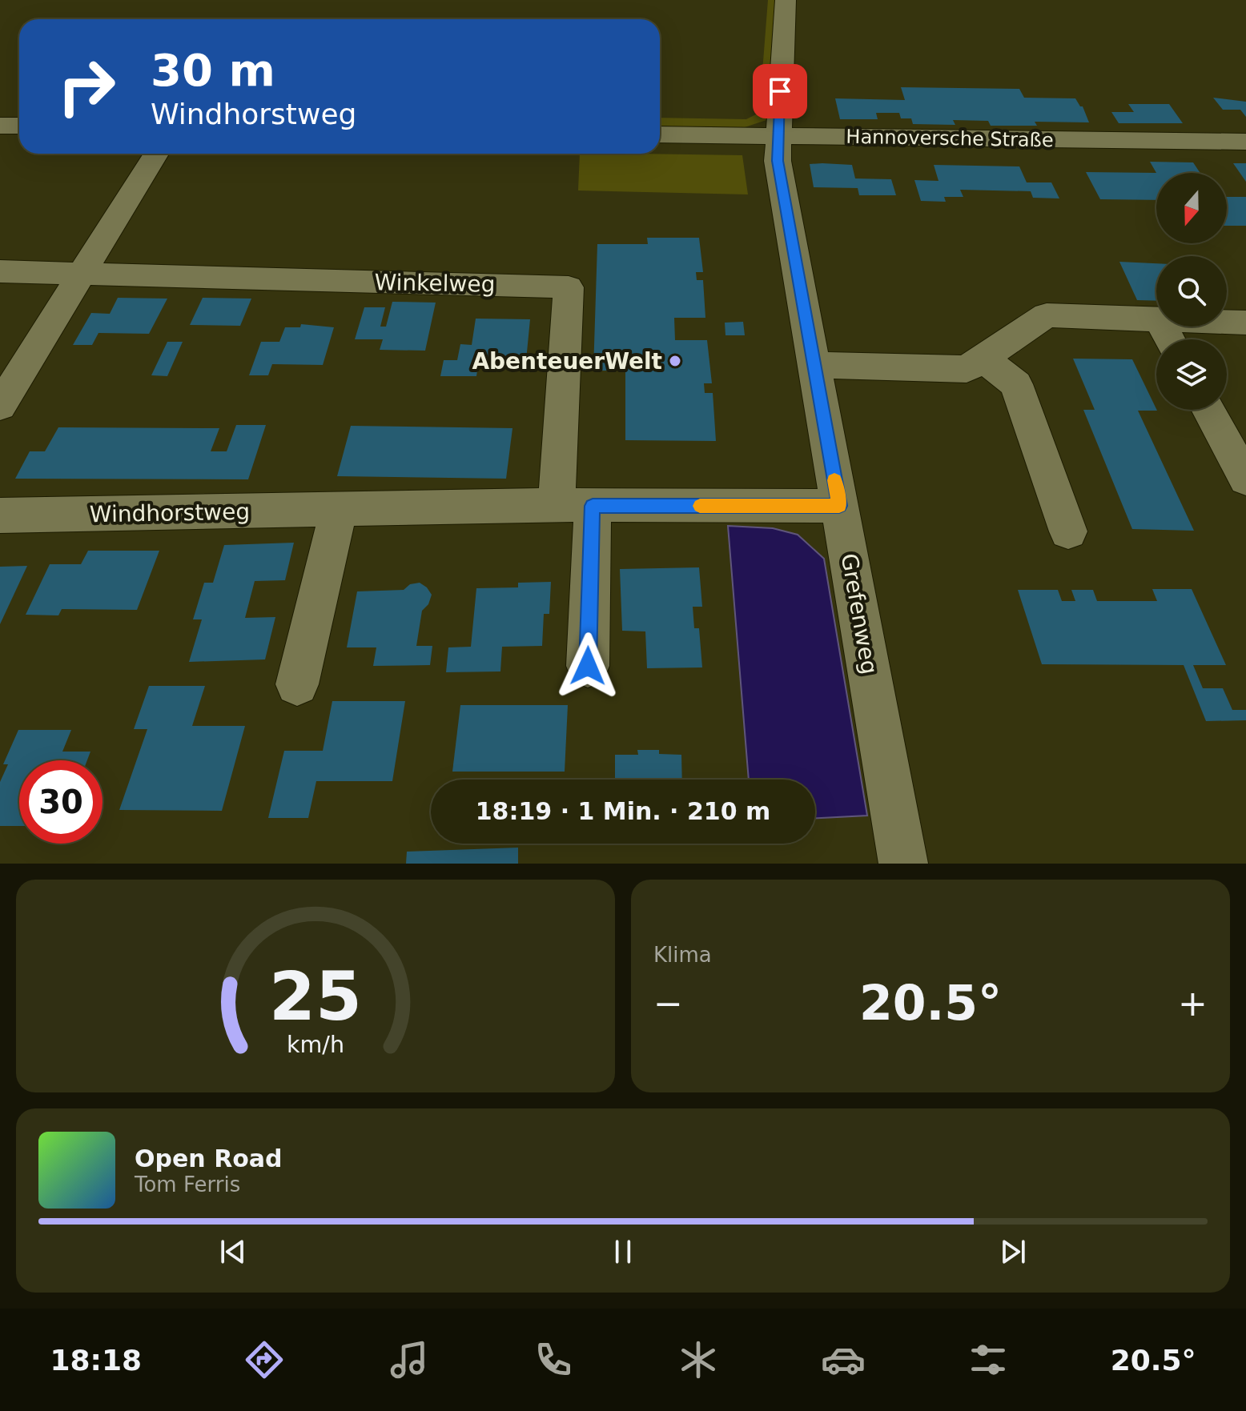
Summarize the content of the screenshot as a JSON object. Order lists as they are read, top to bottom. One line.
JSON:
{"streets":{"street":["Hannoversche Straße","Winkelweg","Windhorstweg","Grefenweg"]},"crossings":[["Hannoversche Straße","Grefenweg"],["Winkelweg","Windhorstweg"],["Windhorstweg","Grefenweg"]],"places":["AbenteuerWelt"],"north":"bottom","page":{"turn":["30 m","Windhorstweg"],"limit":"30","trip":"18:19 · 1 Min. · 210 m","tile":"Klima","heat":["−","20.5°","+"],"song":["Open Road","Tom Ferris"],"tabs":["18:18","20.5°"],"gauge":["25","km/h"]}}
